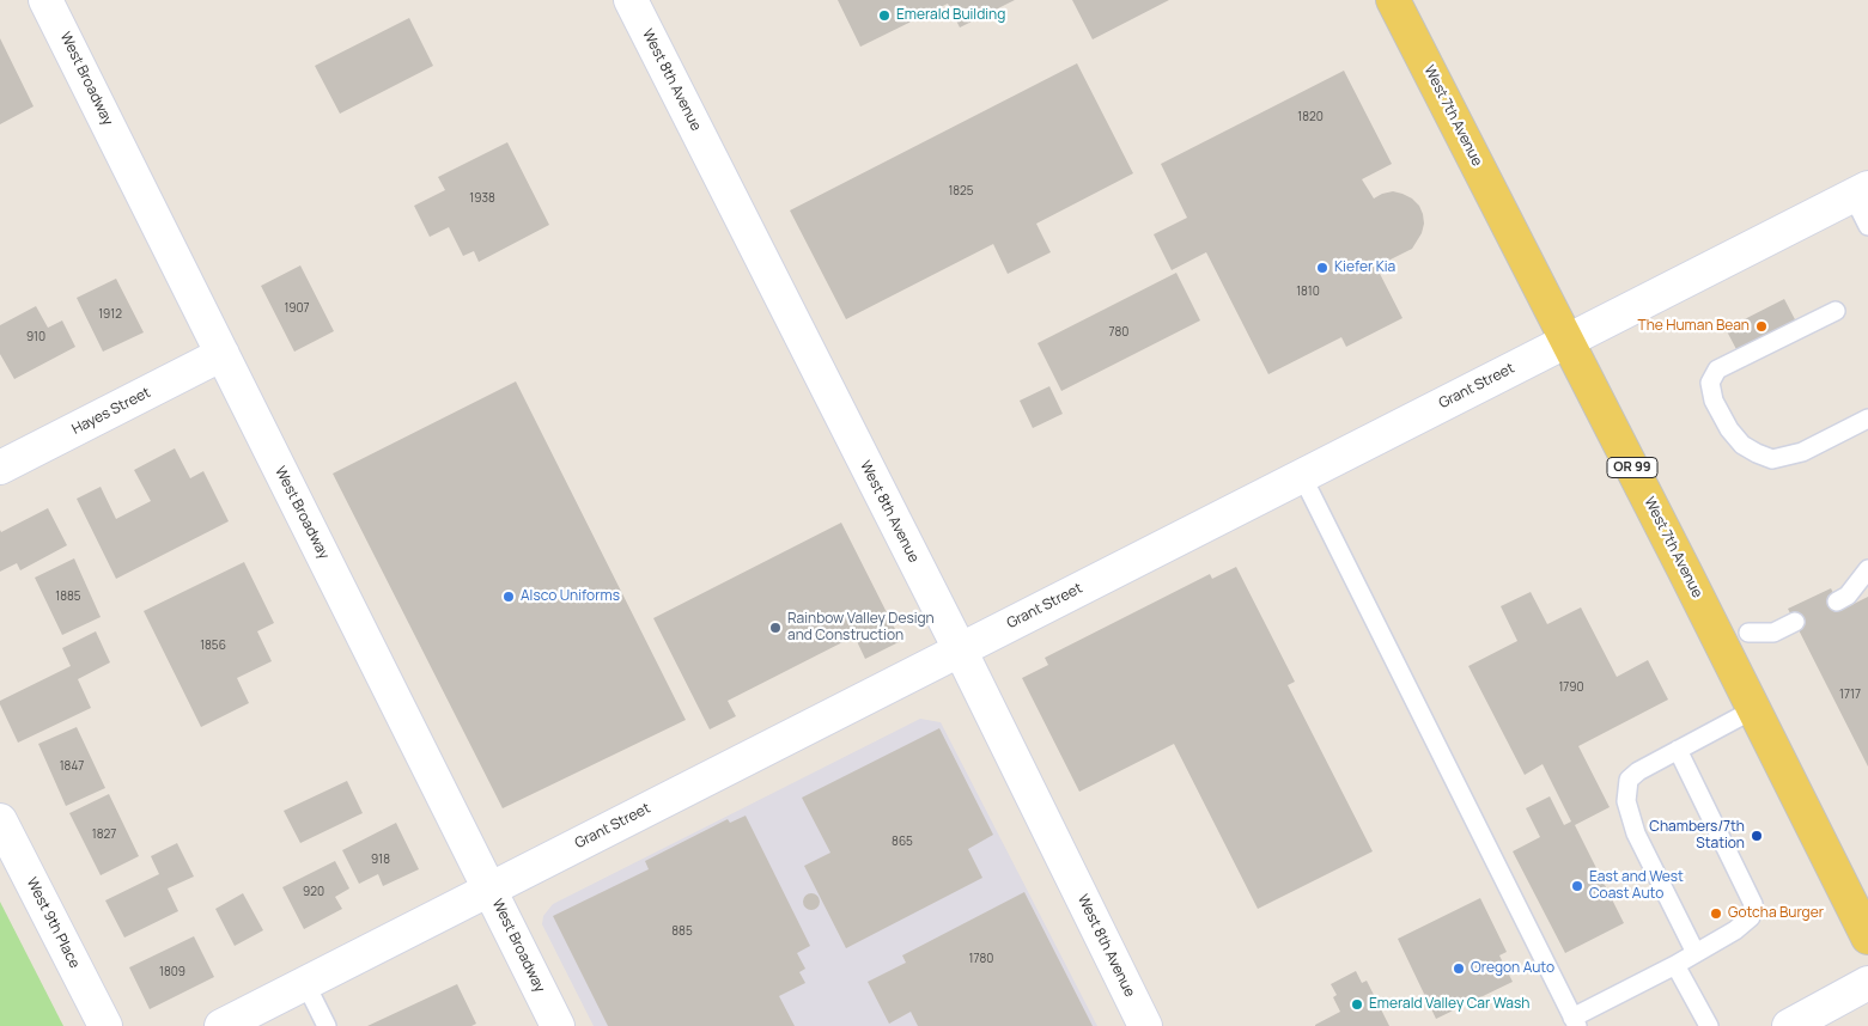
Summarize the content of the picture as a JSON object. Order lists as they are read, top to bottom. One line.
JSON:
{"streets":{"main road":["West 7th Avenue","OR 99"],"street":["West Broadway","West 8th Avenue","Grant Street","Hayes Street","West 9th Place"]},"crossings":[["West Broadway","Grant Street"],["West Broadway","Hayes Street"],["West 8th Avenue","Grant Street"],["West 7th Avenue","Grant Street"]],"places":["Emerald Building","Kiefer Kia","The Human Bean","Alsco Uniforms","Rainbow Valley Design and Construction","Chambers/7th Station","East and West Coast Auto","Gotcha Burger","Oregon Auto","Emerald Valley Car Wash"],"house_numbers":["1820","1825","1938","1810","1907","1912","780","910","1885","1856","1790","1717","1847","1827","865","918","920","885","1780","1809"]}
